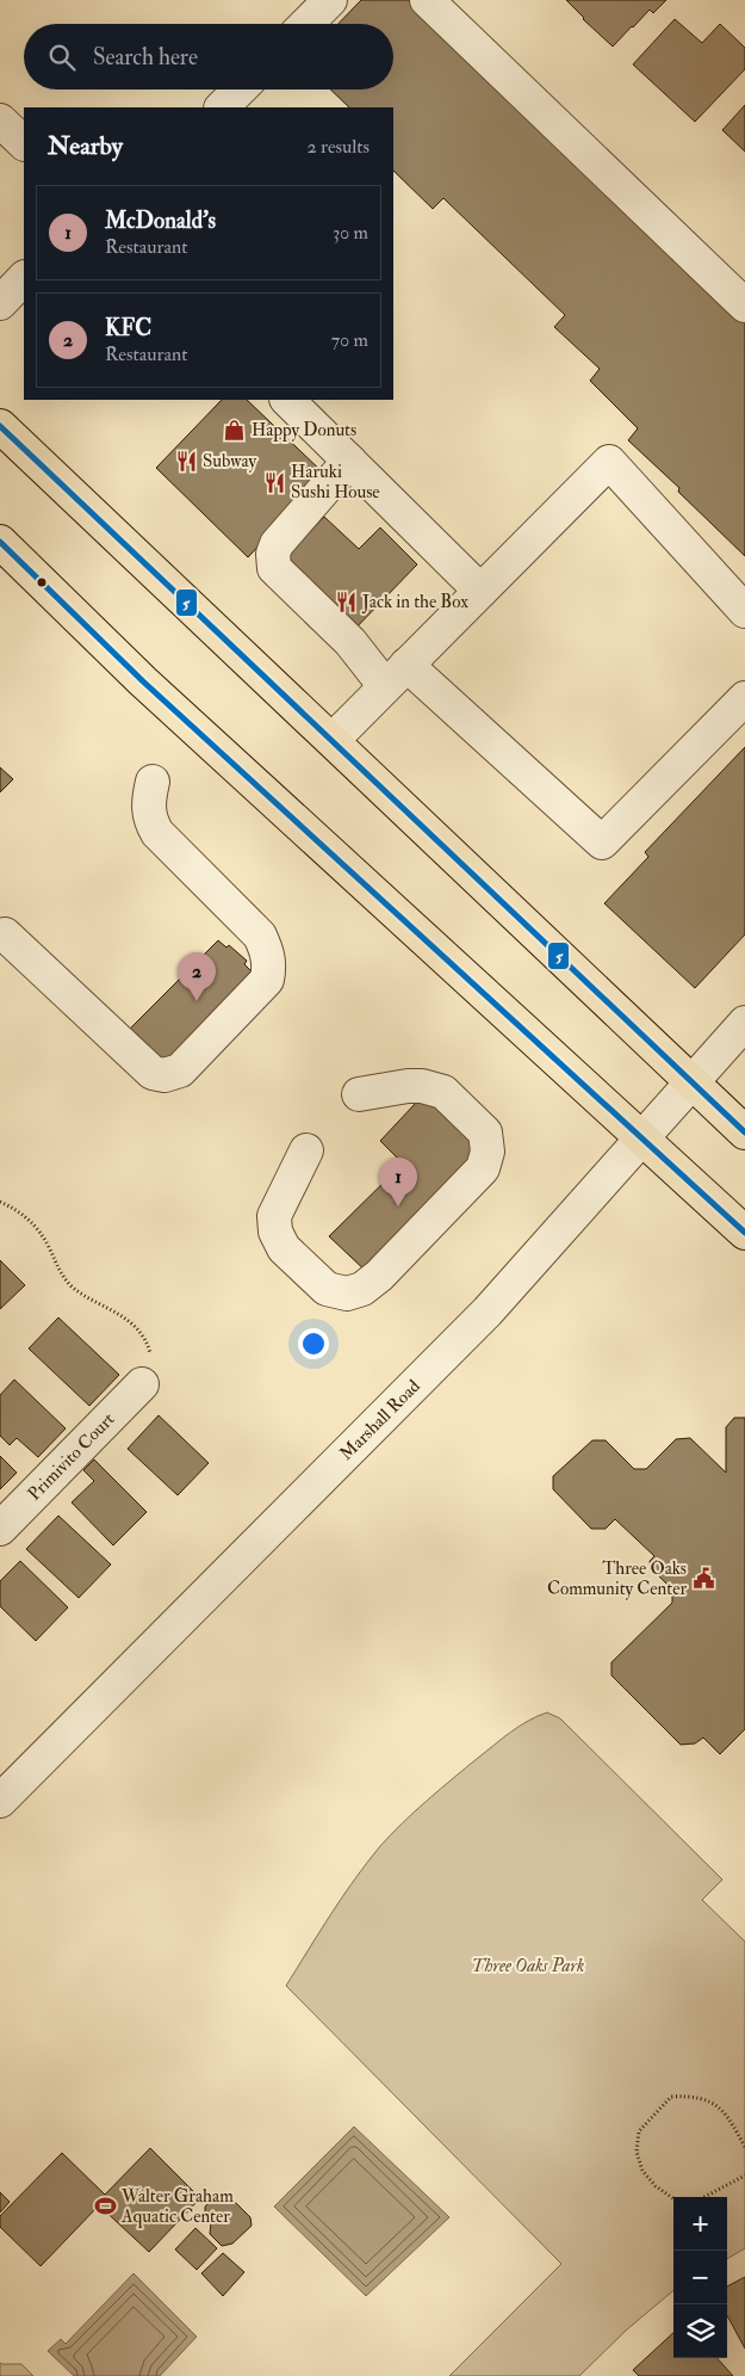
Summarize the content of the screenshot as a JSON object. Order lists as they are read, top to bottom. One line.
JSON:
{"streets":{"street":["Marshall Road","Primivito Court"]},"parks":["Three Oaks Park"],"places":{"shop":["Happy Donuts"],"restaurant":["Subway","Haruki Sushi House","Jack in the Box"],"public building":["Three Oaks Community Center"],"sports":["Walter Graham Aquatic Center"]},"lines":["transit line 5"],"page":{"search":"Search here","heading":["Nearby","2 results"],"list":[{"mark":"1","name":"McDonald's","note":"Restaurant","value":"30 m"},{"mark":"2","name":"KFC","note":"Restaurant","value":"70 m"}],"pins":["2","1"],"map_buttons":["+","−"]}}
